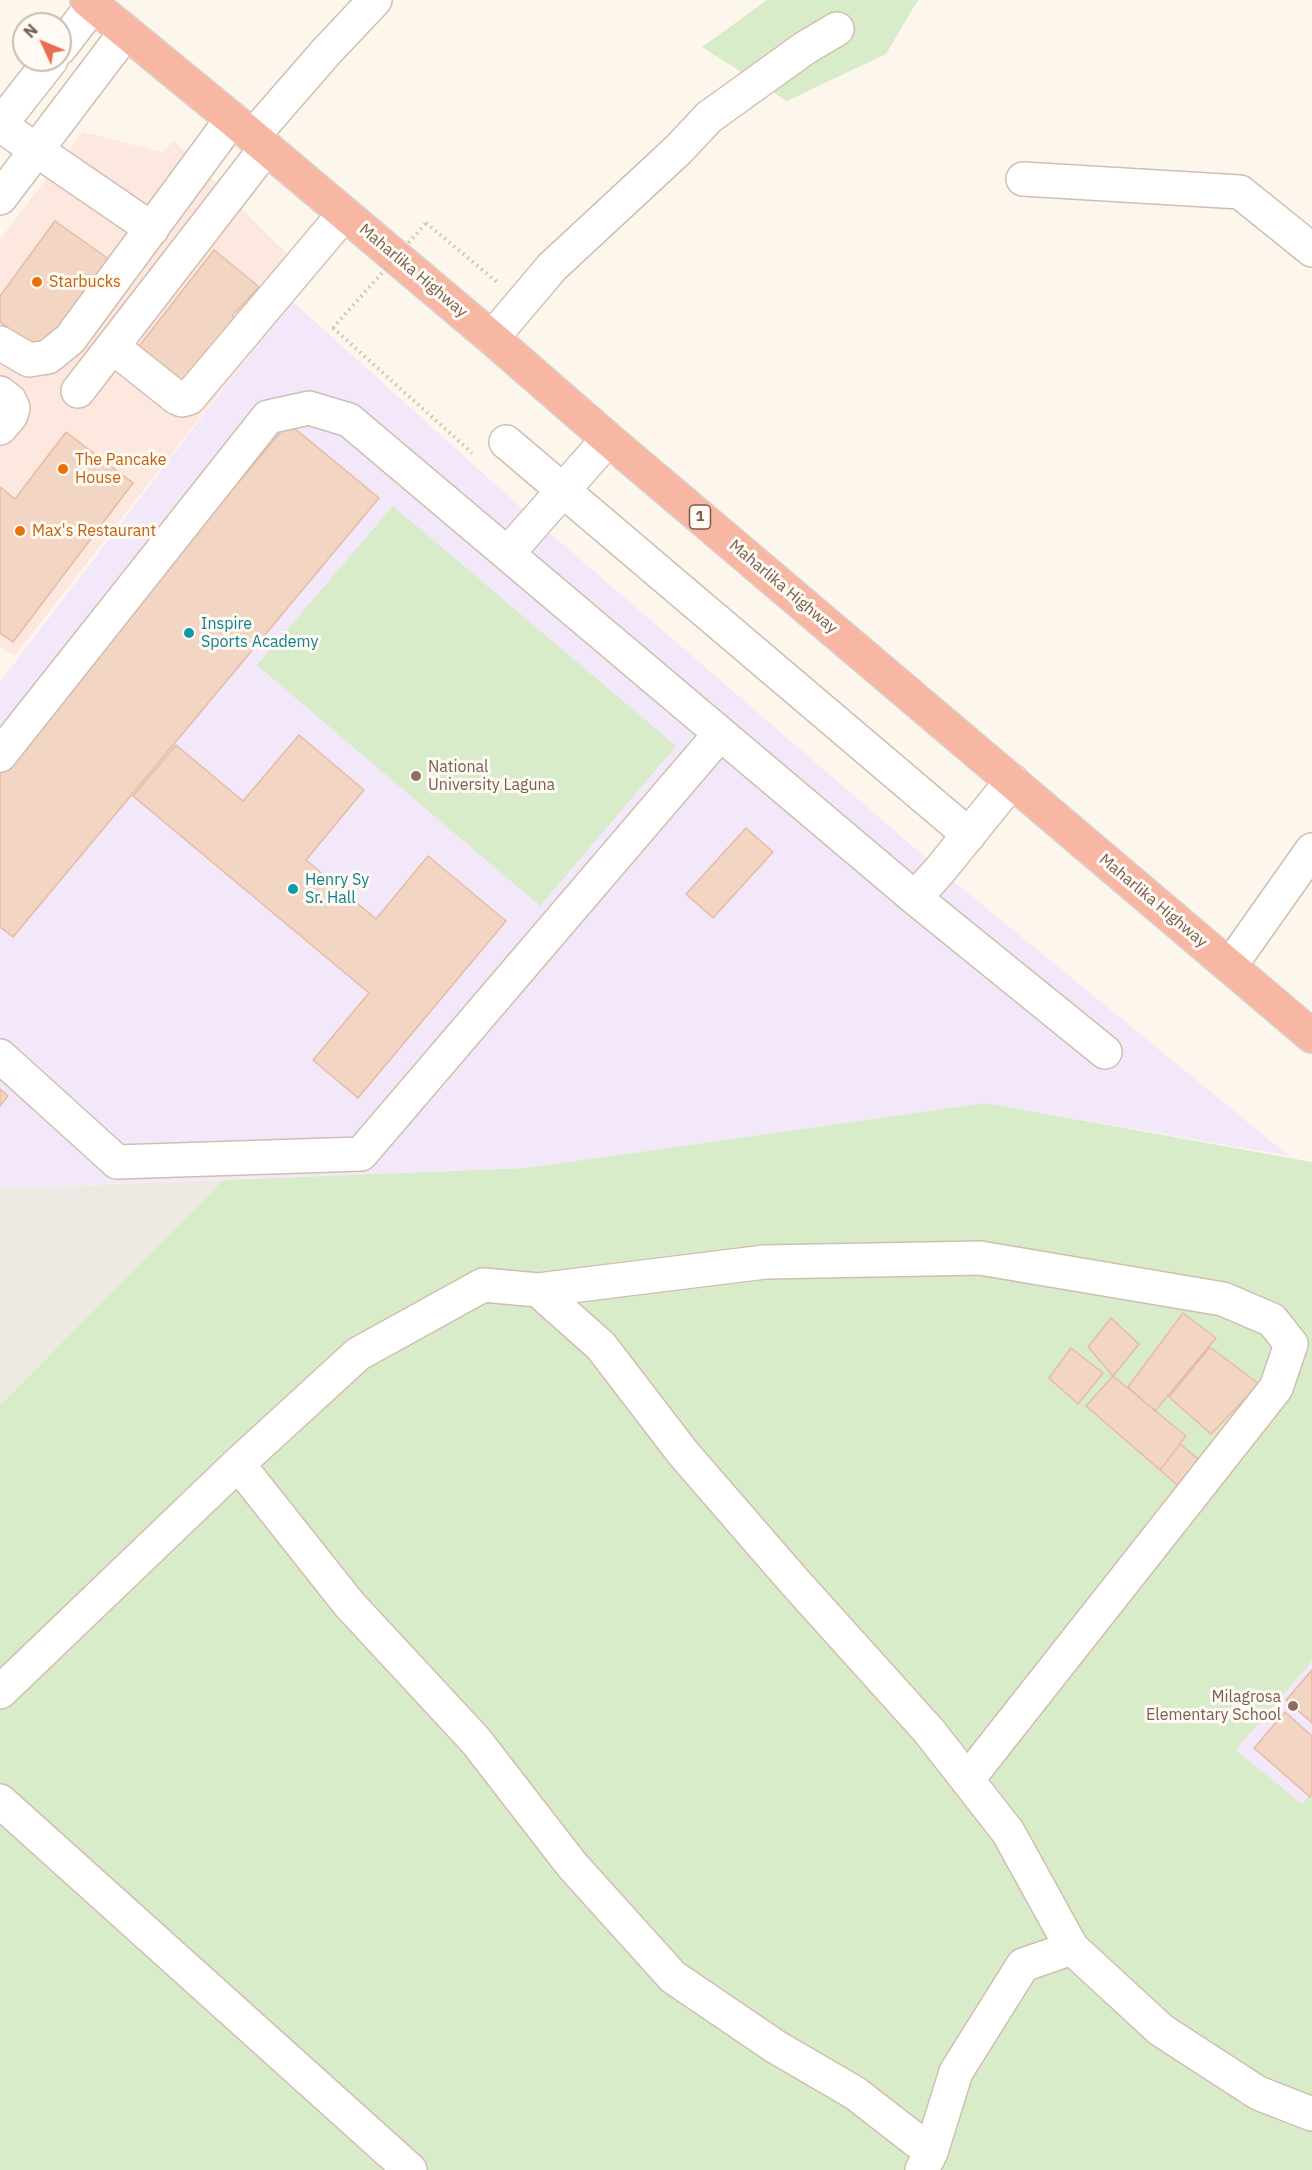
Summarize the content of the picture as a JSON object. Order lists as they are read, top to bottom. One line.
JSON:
{"streets":{"highway":["Maharlika Highway","1"]},"places":["Starbucks","The Pancake House","Max's Restaurant","Inspire Sports Academy","National University Laguna","Henry Sy Sr. Hall","Milagrosa Elementary School"],"north":"top left"}
